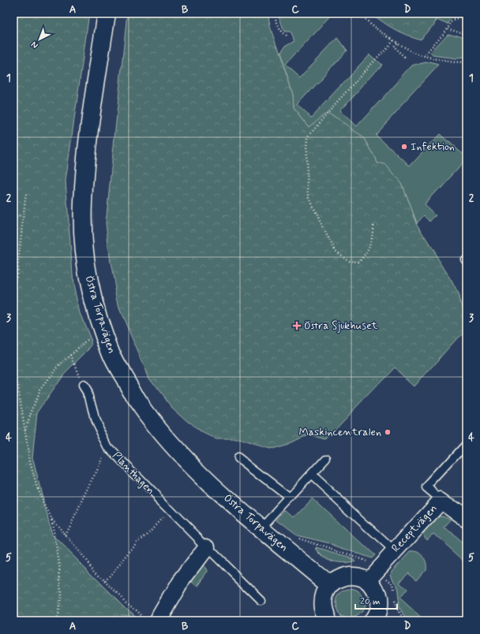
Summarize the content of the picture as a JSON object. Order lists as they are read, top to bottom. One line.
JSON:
{"streets":{"street":["Östra Torpavägen","Receptvägen"],"lane":["Planthagen"]},"places":{"other":["Infektion","Maskincentralen"],"health":["Östra Sjukhuset"]},"scale_bar":"20 m","north":"bottom left","grid":{"columns":["A","B","C","D"],"rows":["1","2","3","4","5"]}}
